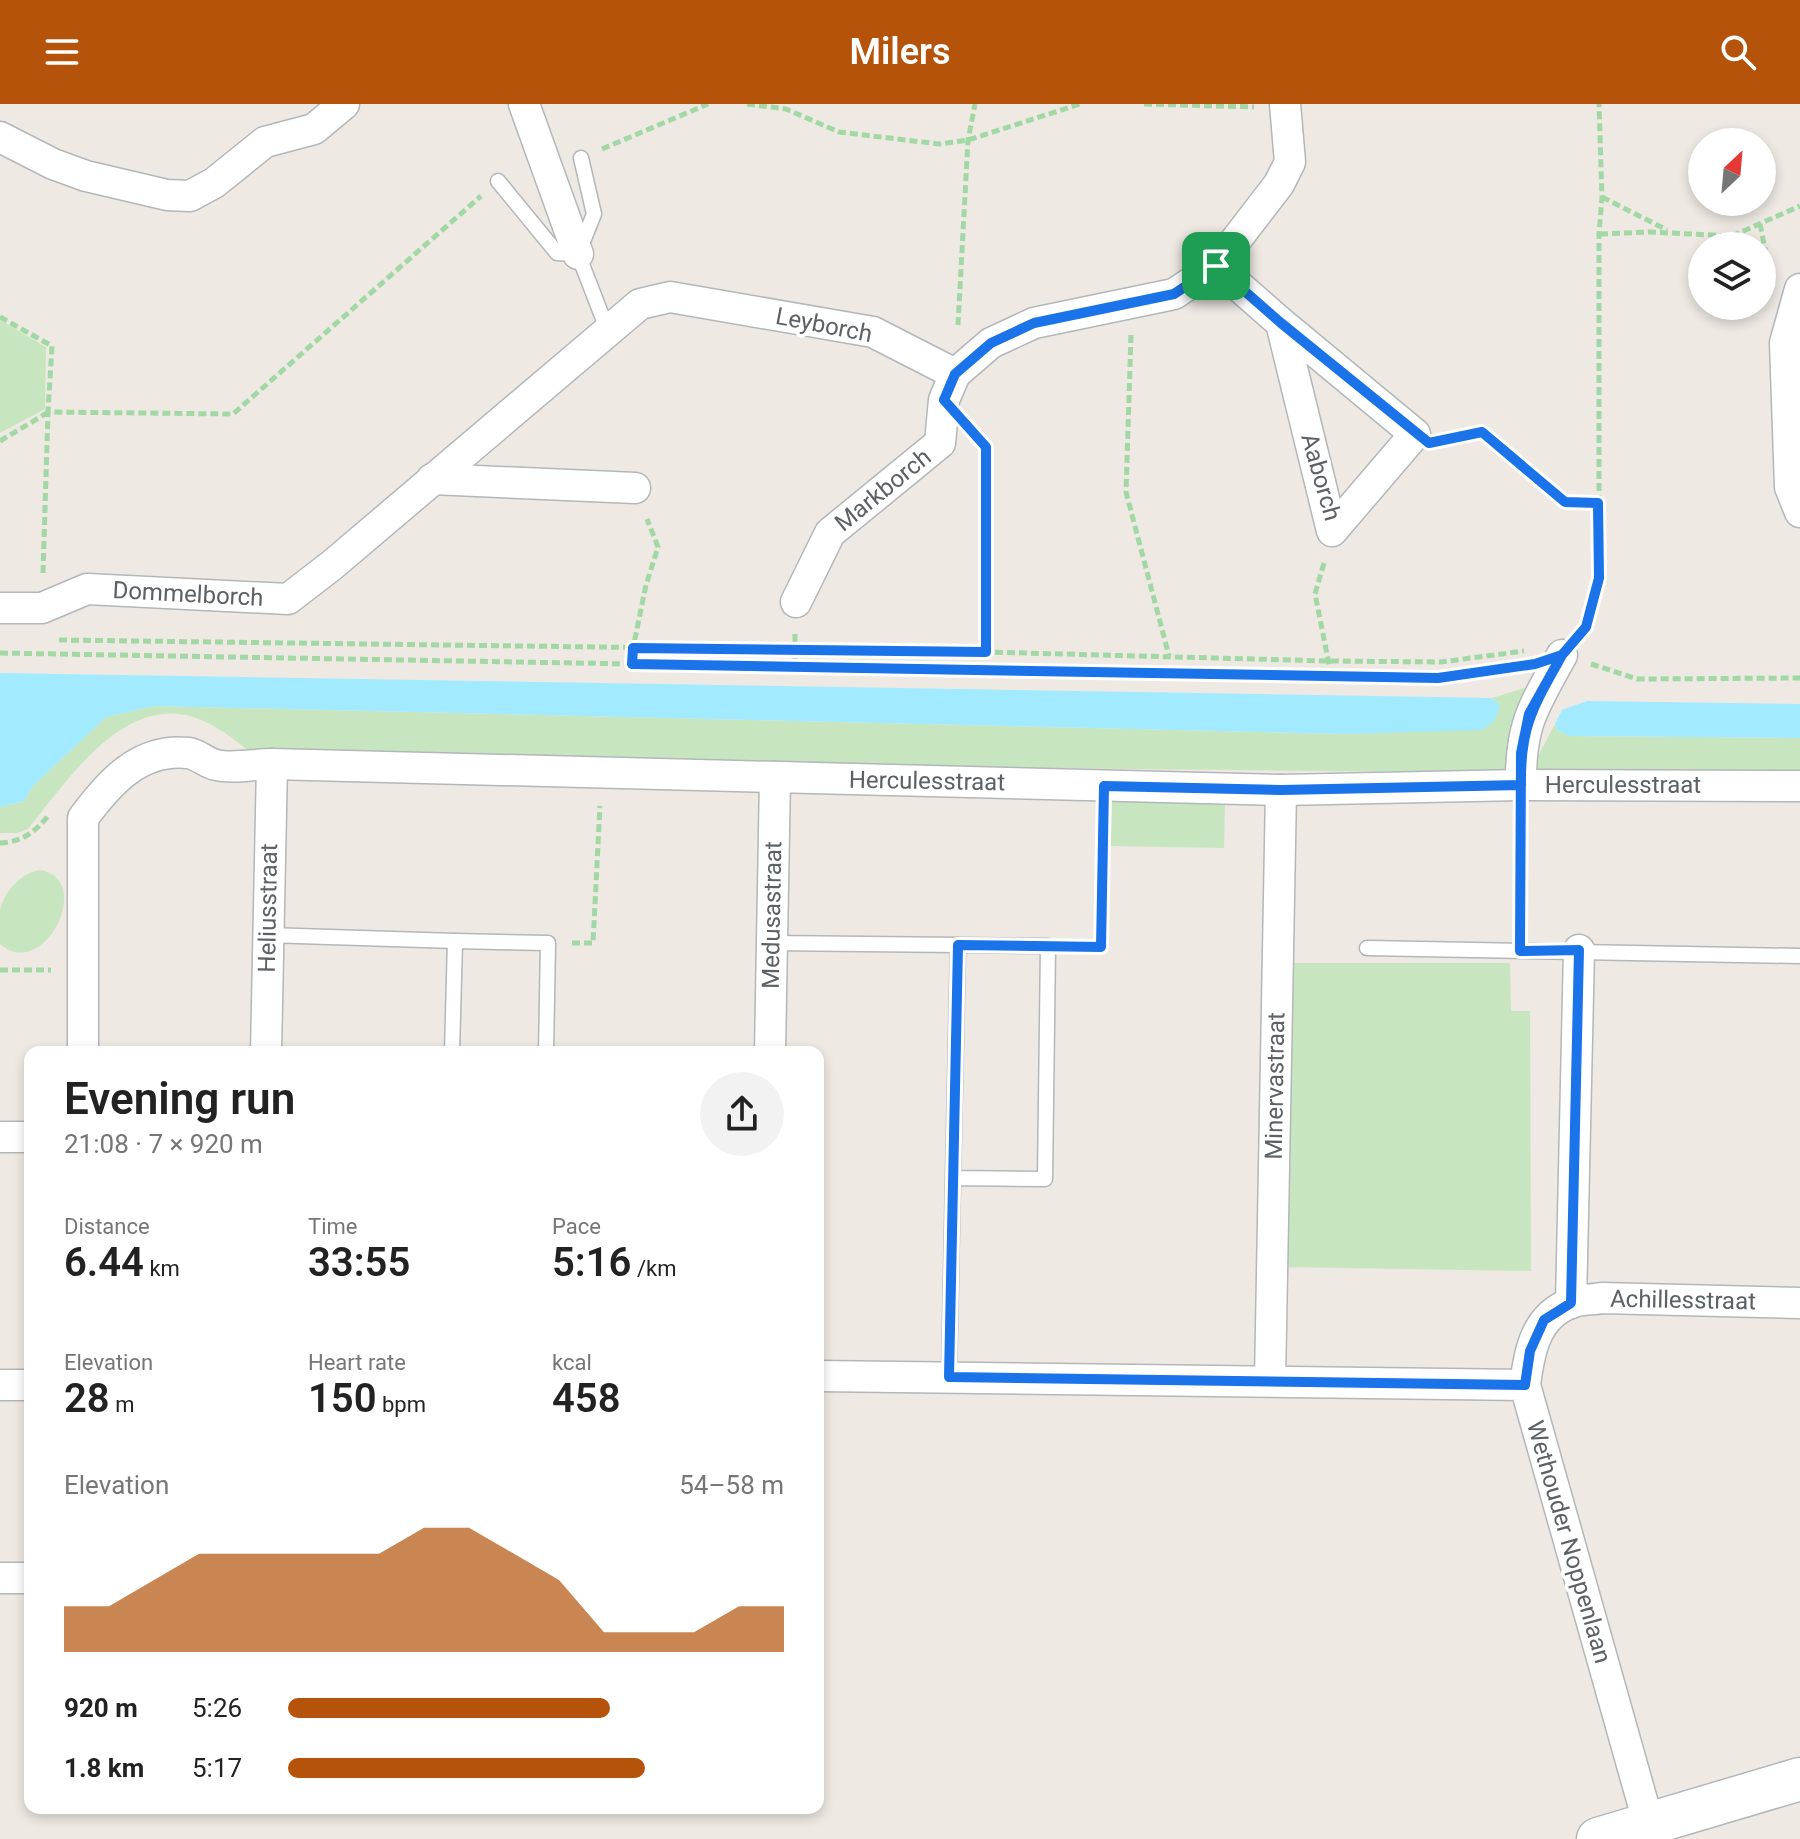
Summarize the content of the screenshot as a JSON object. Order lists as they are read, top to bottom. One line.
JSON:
{"streets":{"street":["Leyborch","Aaborch","Markborch","Dommelborch","Herculesstraat","Heliusstraat","Medusastraat","Minervastraat","Achillesstraat","Wethouder Noppenlaan"]},"crossings":[["Leyborch","Markborch"],["Leyborch","Dommelborch"],["Herculesstraat","Heliusstraat"],["Herculesstraat","Medusastraat"],["Herculesstraat","Minervastraat"]],"north":"top right","page":{"header":"Milers","heading":["Evening run","21:08 · 7 × 920 m"],"stats":[["Distance","6.44 km"],["Time","33:55"],["Pace","5:16 /km"],["Elevation","28 m"],["Heart rate","150 bpm"],["kcal","458"]],"chart":["Elevation","54–58 m"],"list":[{"name":"920 m","note":"5:26"},{"name":"1.8 km","note":"5:17"}]}}
